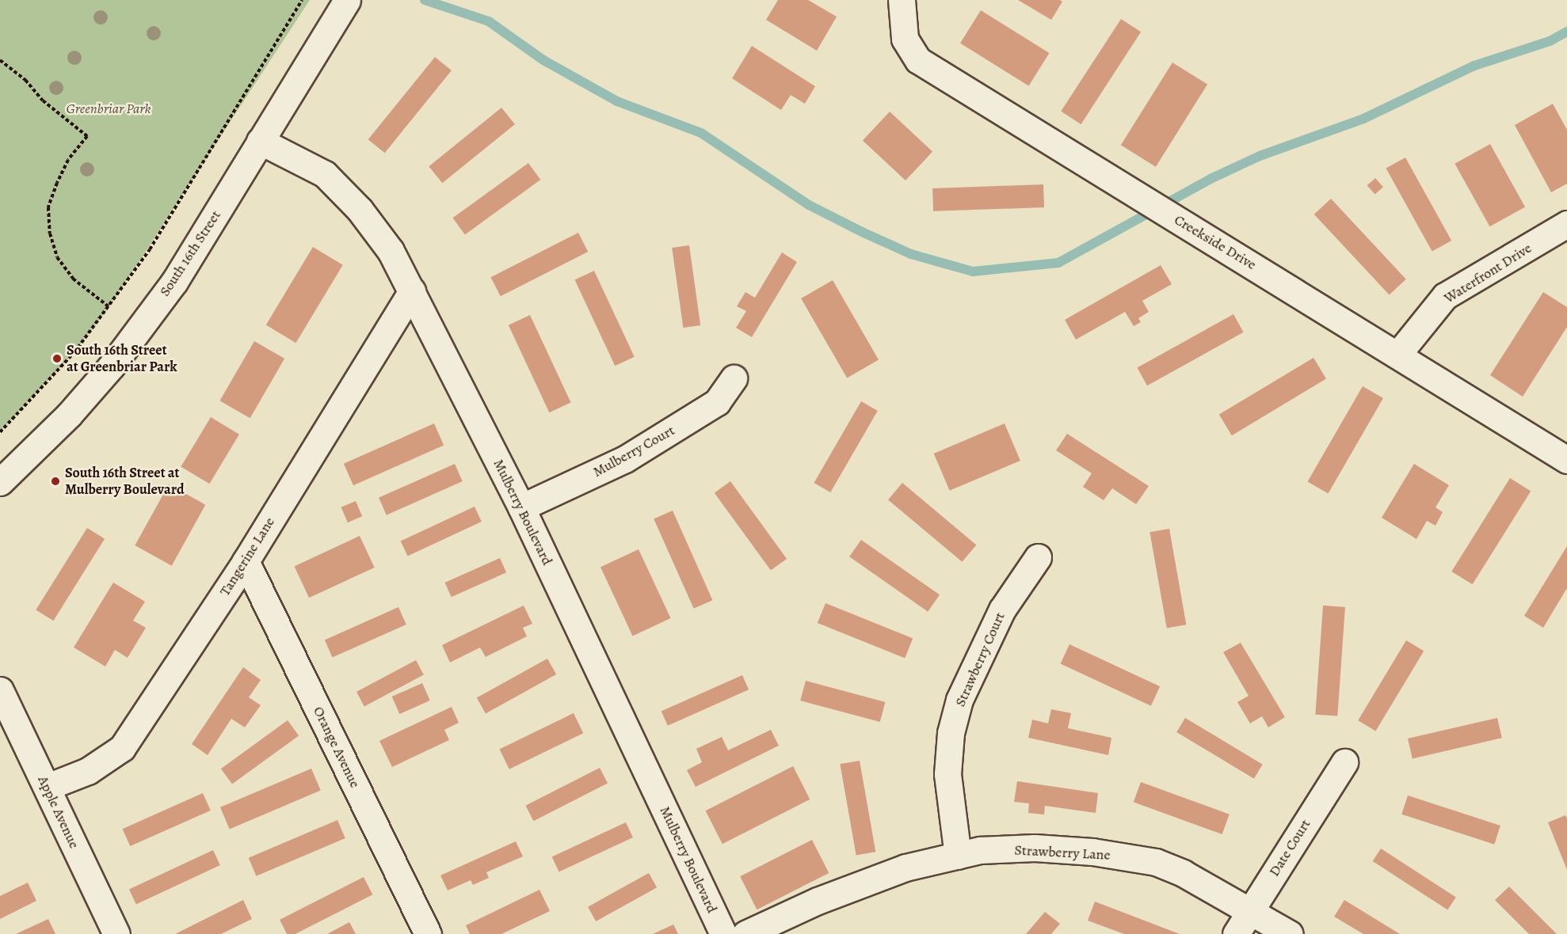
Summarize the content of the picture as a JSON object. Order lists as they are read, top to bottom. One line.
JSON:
{"streets":{"street":["Creekside Drive","South 16th Street","Waterfront Drive","Mulberry Court","Mulberry Boulevard","Tangerine Lane","Strawberry Court","Orange Avenue","Apple Avenue","Date Court","Strawberry Lane"]},"crossings":[["Creekside Drive","Waterfront Drive"],["South 16th Street","Mulberry Boulevard"],["Mulberry Court","Mulberry Boulevard"],["Mulberry Boulevard","Tangerine Lane"],["Tangerine Lane","Orange Avenue"],["Tangerine Lane","Apple Avenue"],["Strawberry Court","Strawberry Lane"],["Date Court","Strawberry Lane"]],"parks":["Greenbriar Park"],"places":["South 16th Street at Greenbriar Park","South 16th Street at Mulberry Boulevard"]}
